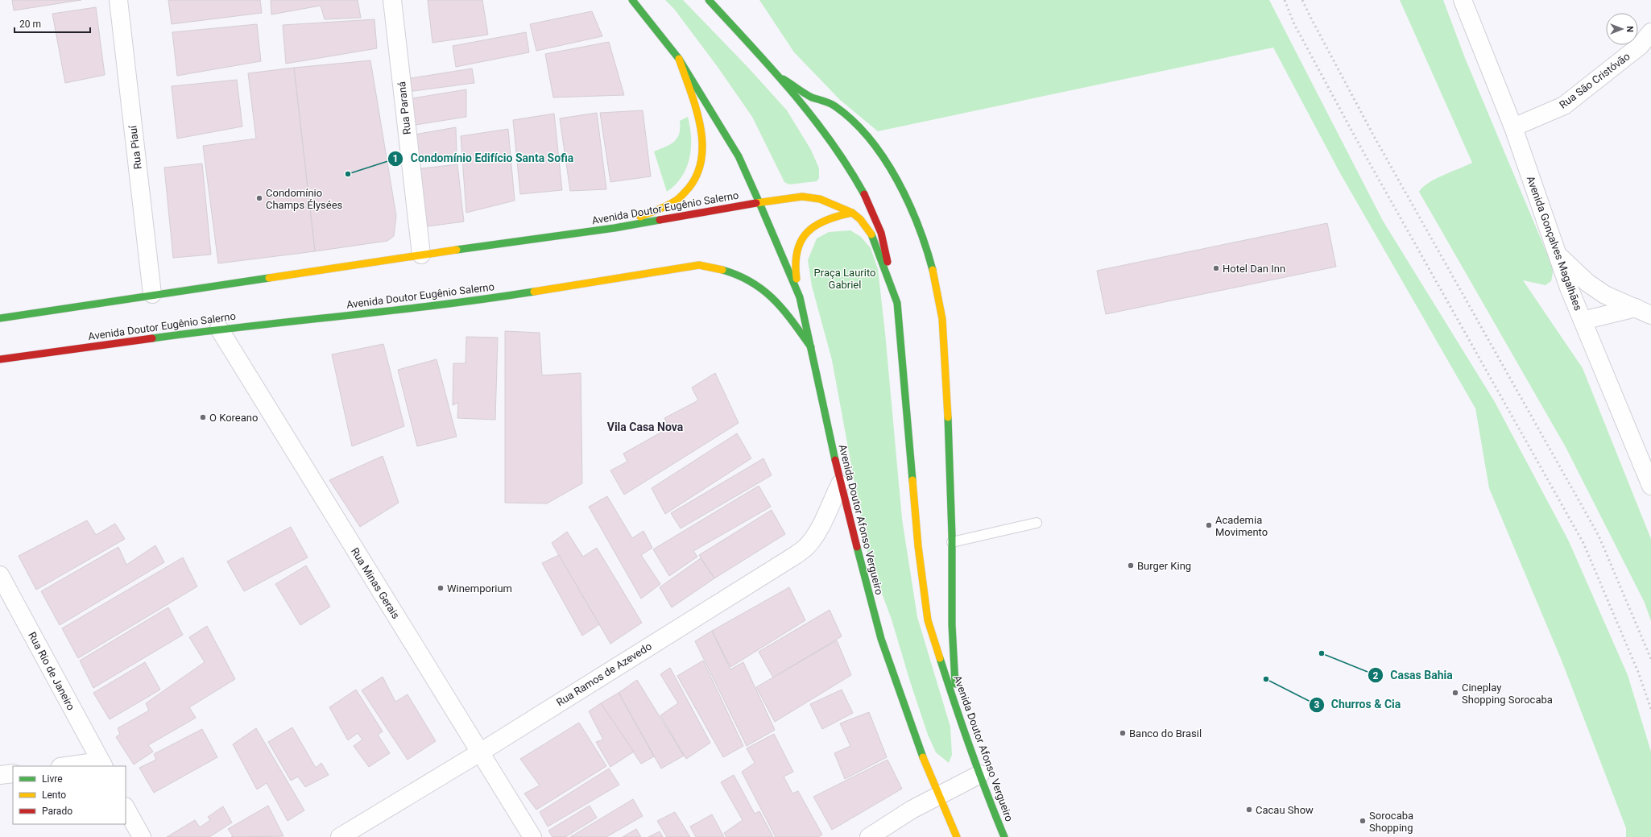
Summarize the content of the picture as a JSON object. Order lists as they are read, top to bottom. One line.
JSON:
{"streets":{"main road":["Avenida Doutor Eugênio Salerno","Avenida Doutor Afonso Vergueiro"],"street":["Rua São Cristóvão","Rua Paraná","Rua Piauí","Avenida Gonçalves Magalhães","Rua Minas Gerais","Rua Rio de Janeiro","Rua Ramos de Azevedo"]},"crossings":[["Rua São Cristóvão","Avenida Gonçalves Magalhães"],["Rua Paraná","Avenida Doutor Eugênio Salerno"],["Rua Piauí","Avenida Doutor Eugênio Salerno"],["Avenida Doutor Eugênio Salerno","Avenida Doutor Afonso Vergueiro"],["Avenida Doutor Eugênio Salerno","Rua Minas Gerais"],["Avenida Doutor Afonso Vergueiro","Rua Ramos de Azevedo"],["Rua Minas Gerais","Rua Ramos de Azevedo"]],"districts":["Vila Casa Nova"],"parks":["Praça Laurito Gabriel"],"places":["Condomínio Edifício Santa Sofia","Condomínio Champs Élysées","Hotel Dan Inn","O Koreano","Academia Movimento","Burger King","Winemporium","Casas Bahia","Churros & Cia","Cineplay Shopping Sorocaba","Banco do Brasil","Cacau Show","Sorocaba Shopping"],"legend":["Livre","Lento","Parado"],"scale_bar":"20 m","north":"right"}
